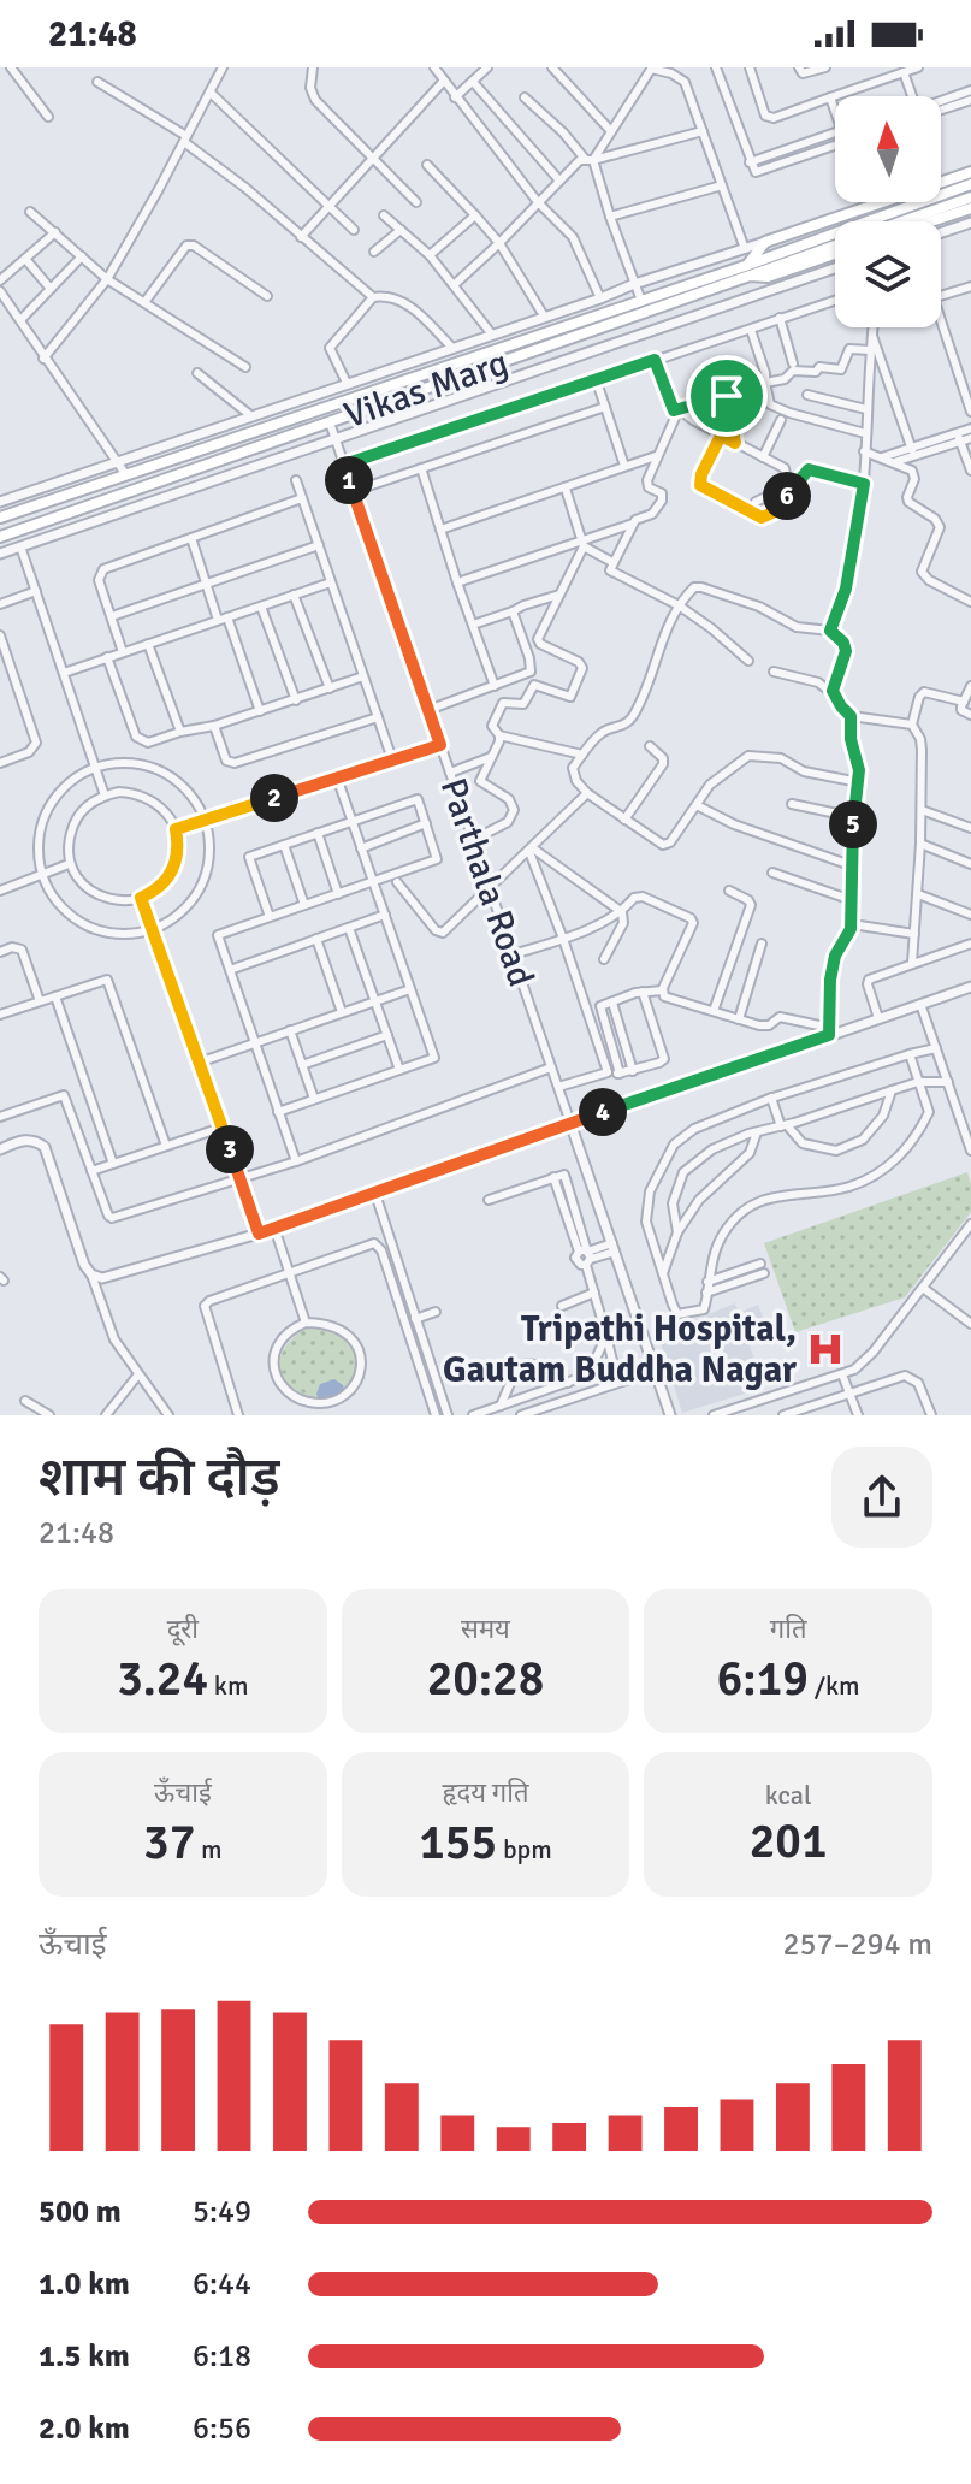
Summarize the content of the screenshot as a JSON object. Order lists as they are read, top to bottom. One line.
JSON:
{"streets":{"main road":["Vikas Marg"],"street":["Parthala Road"]},"crossings":[["Vikas Marg","Parthala Road"]],"places":{"hospital":["Tripathi Hospital, Gautam Buddha Nagar"]},"north":"top","page":{"status":"21:48","pins":["1","6","2","5","4","3"],"heading":["शाम की दौड़","21:48"],"stats":[["दूरी","3.24 km"],["समय","20:28"],["गति","6:19 /km"],["ऊँचाई","37 m"],["हृदय गति","155 bpm"],["kcal","201"]],"chart":["ऊँचाई","257–294 m"],"list":[{"name":"500 m","note":"5:49"},{"name":"1.0 km","note":"6:44"},{"name":"1.5 km","note":"6:18"},{"name":"2.0 km","note":"6:56"}]}}
